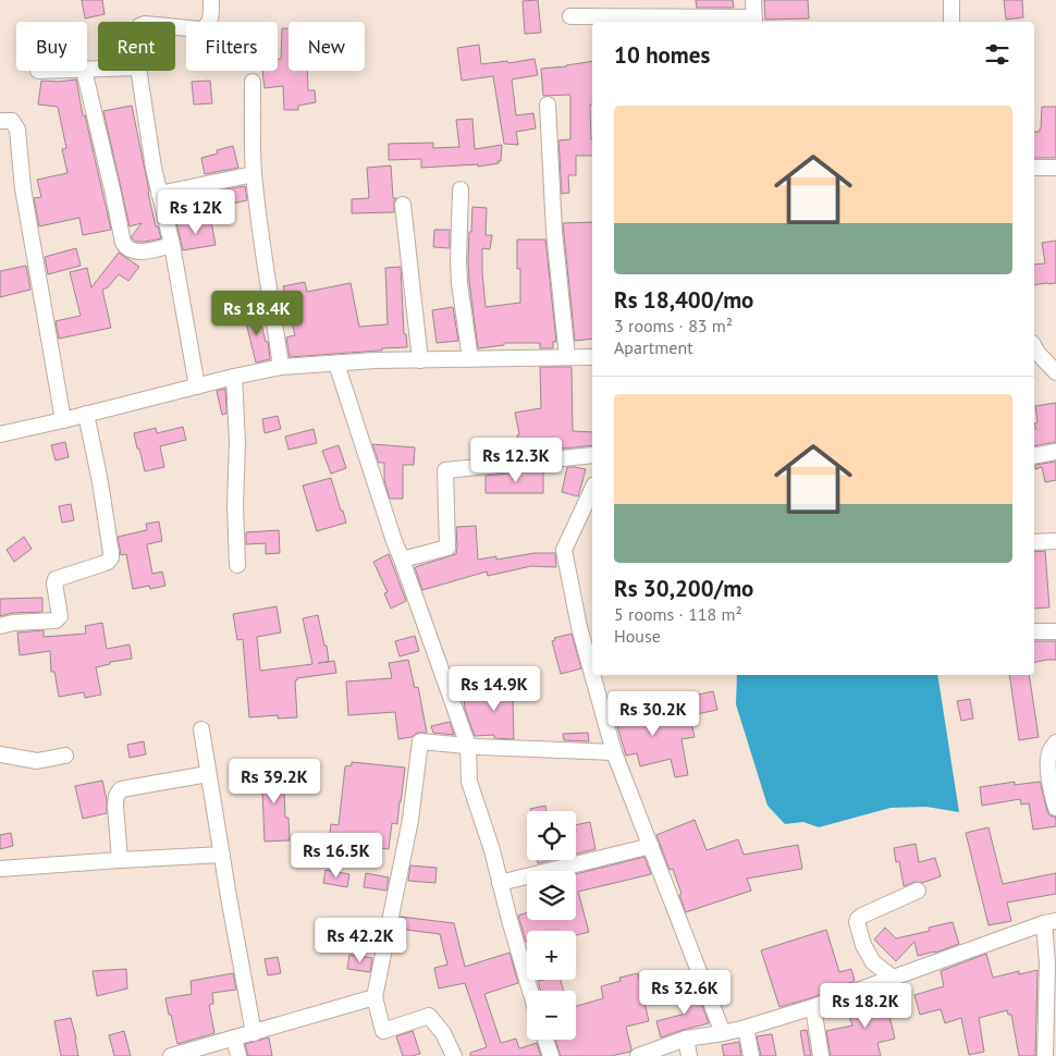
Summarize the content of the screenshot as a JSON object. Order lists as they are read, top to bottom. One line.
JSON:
{"page":{"chip":["Buy","Rent","Filters","New"],"heading":"10 homes","list":[{"name":"Rs 18,400/mo","note":"3 rooms · 83 m² · Apartment"},{"name":"Rs 30,200/mo","note":"5 rooms · 118 m² · House"}],"price":["Rs 12K","Rs 18.4K","Rs 12.3K","Rs 14.9K","Rs 30.2K","Rs 39.2K","Rs 16.5K","Rs 42.2K","Rs 32.6K","Rs 18.2K"],"map_buttons":["+","−"]}}
